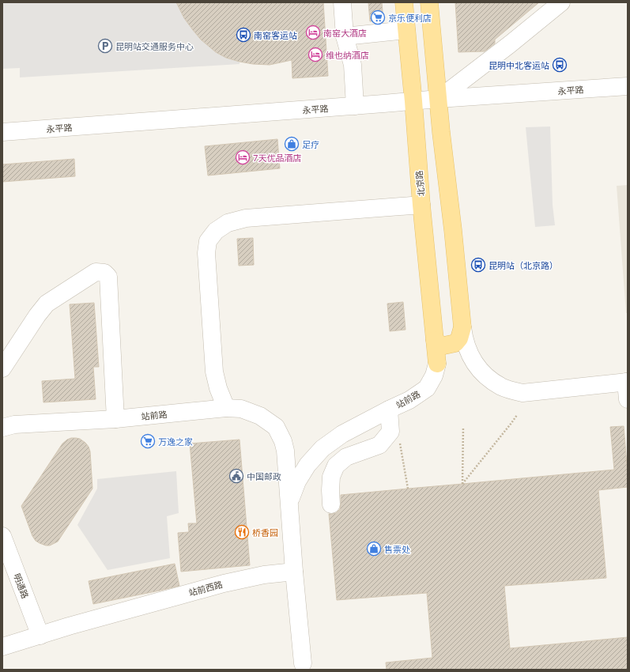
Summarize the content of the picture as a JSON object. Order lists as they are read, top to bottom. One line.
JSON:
{"streets":{"main road":["北京路"],"street":["永平路","站前路","明通路","站前西路"]},"crossings":[["永平路","北京路"],["北京路","站前路"],["明通路","站前西路"]],"places":{"supermarket":["京乐便利店","万逸之家"],"hotel":["南窑大酒店","维也纳酒店","7天优品酒店"],"bus stop":["南窑客运站","昆明中北客运站","昆明站（北京路）"],"parking":["昆明站交通服务中心"],"shop":["足疗","售票处"],"public building":["中国邮政"],"restaurant":["桥香园"]}}
